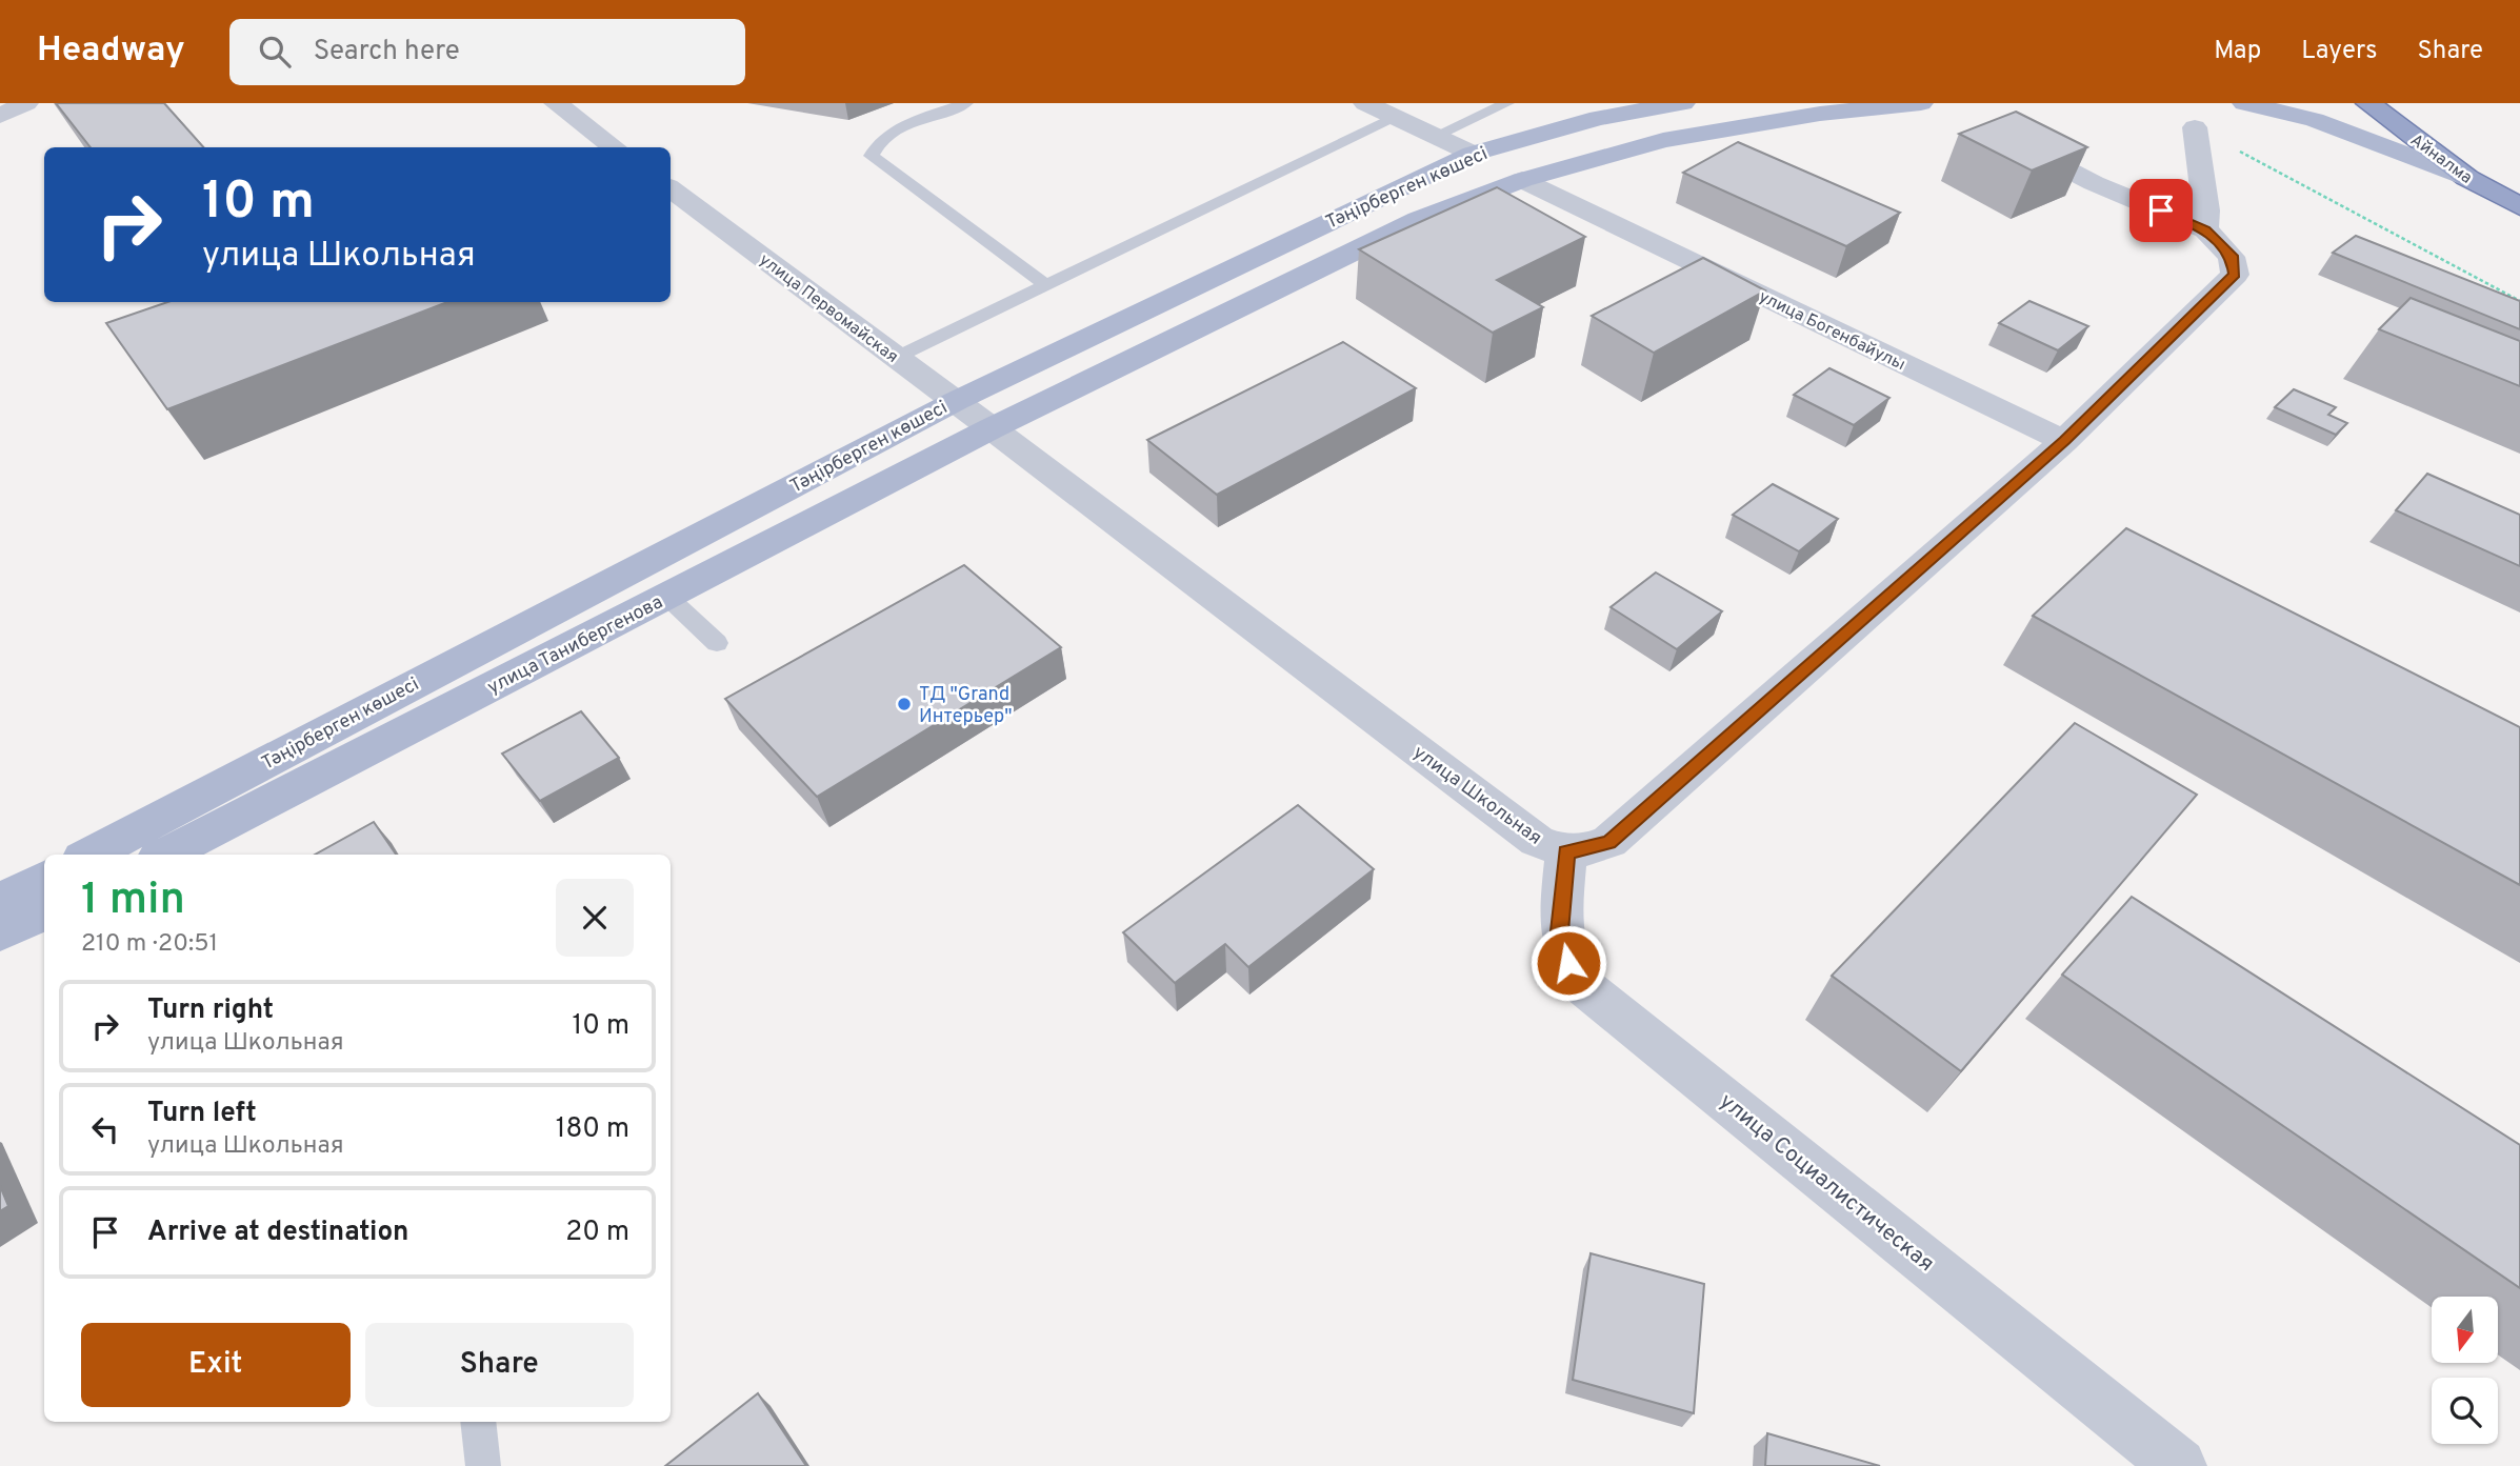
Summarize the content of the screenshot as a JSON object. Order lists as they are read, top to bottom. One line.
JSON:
{"streets":{"highway":["Айналма"],"main road":["Тәңірберген көшесі","улица Танибергенова"],"street":["улица Первомайская","улица Богенбайулы","улица Школьная","улица Социалистическая"]},"crossings":[["Тәңірберген көшесі","улица Первомайская"],["Тәңірберген көшесі","улица Богенбайулы"],["Тәңірберген көшесі","улица Танибергенова"],["Тәңірберген көшесі","улица Школьная"],["улица Первомайская","улица Танибергенова"],["улица Первомайская","улица Школьная"],["улица Танибергенова","улица Школьная"],["улица Школьная","улица Социалистическая"]],"places":["ТД \"Grand Интерьер\""],"north":"bottom","page":{"header":"Headway","search":"Search here","nav":["Map","Layers","Share"],"turn":["10 m","улица Школьная"],"heading":["1 min","210 m · 20:51"],"list":[{"name":"Turn right","note":"улица Школьная","value":"10 m"},{"name":"Turn left","note":"улица Школьная","value":"180 m"},{"name":"Arrive at destination","value":"20 m"}],"buttons":["Exit","Share"]}}
